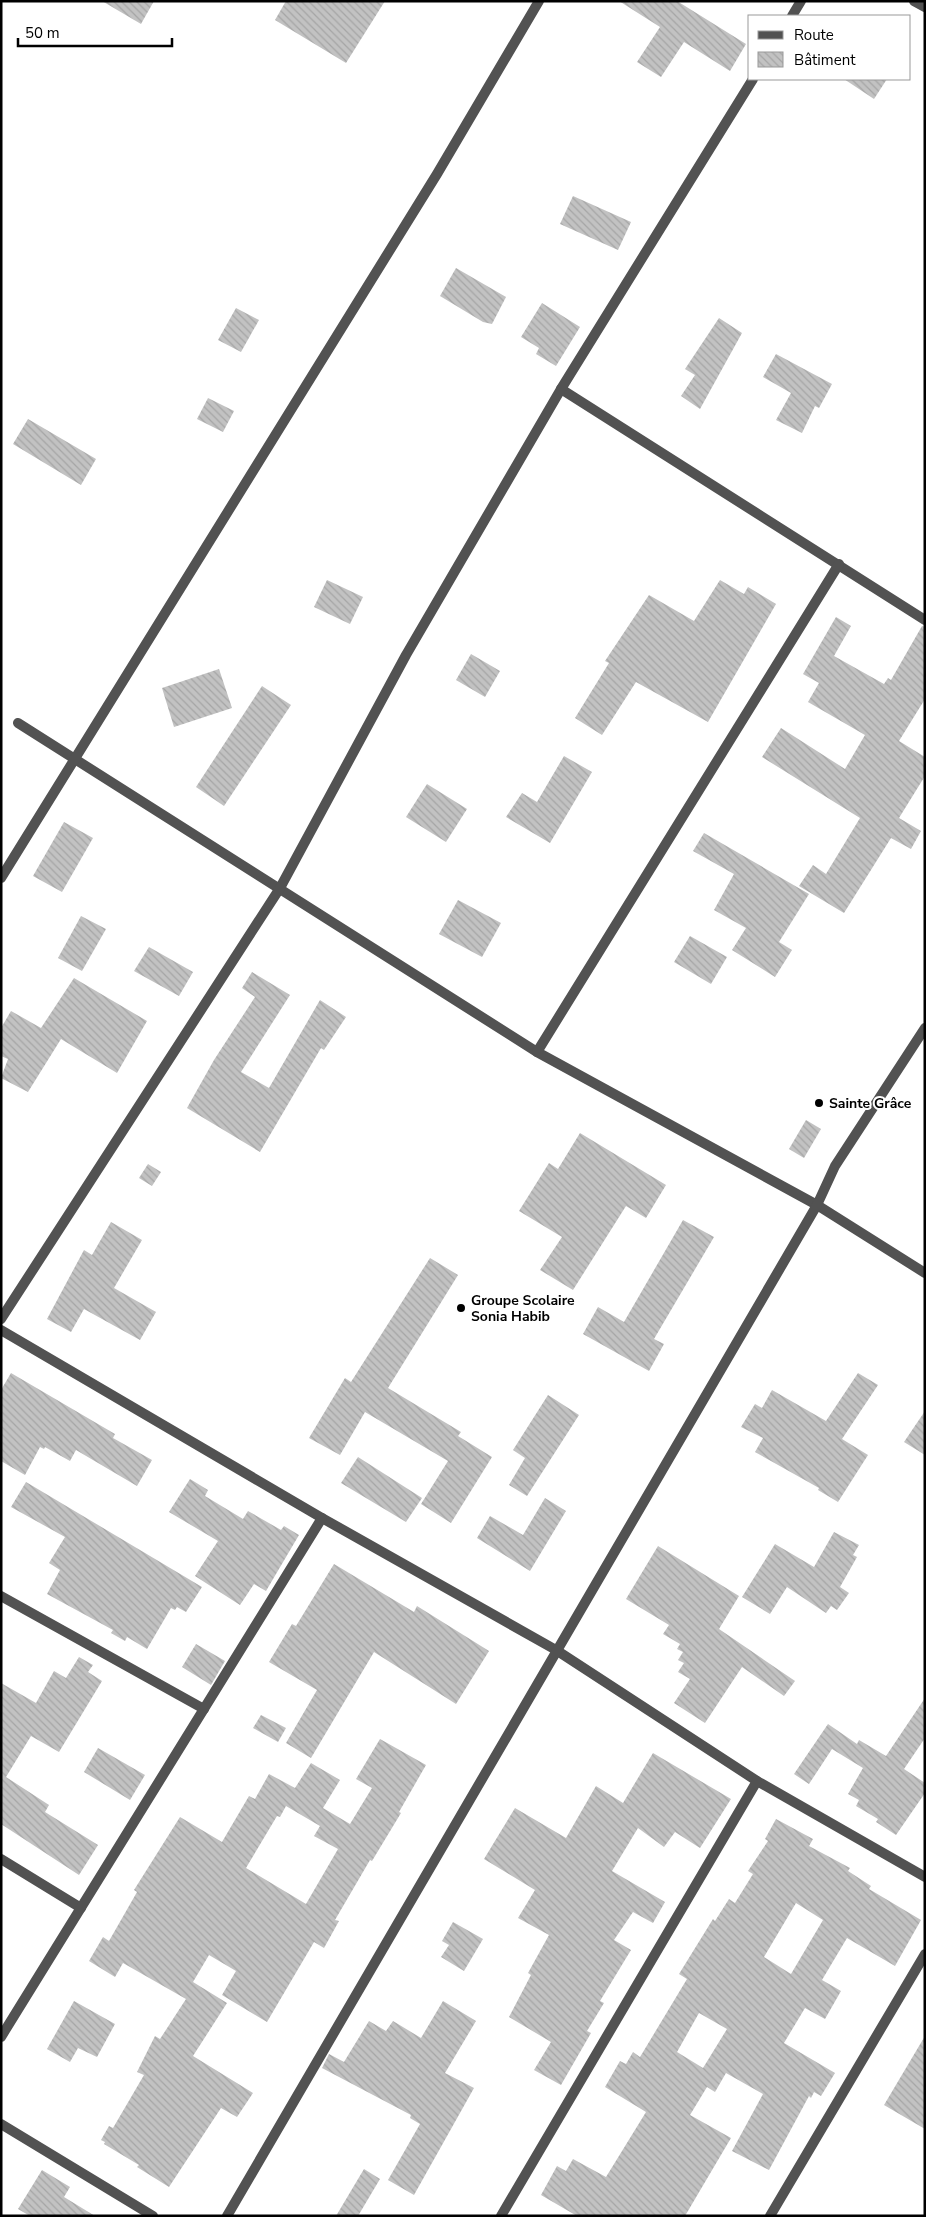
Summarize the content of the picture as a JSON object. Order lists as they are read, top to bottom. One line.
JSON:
{"places":["Sainte Grâce","Groupe Scolaire Sonia Habib"],"legend":["Route","Bâtiment"],"scale_bar":"50 m"}
